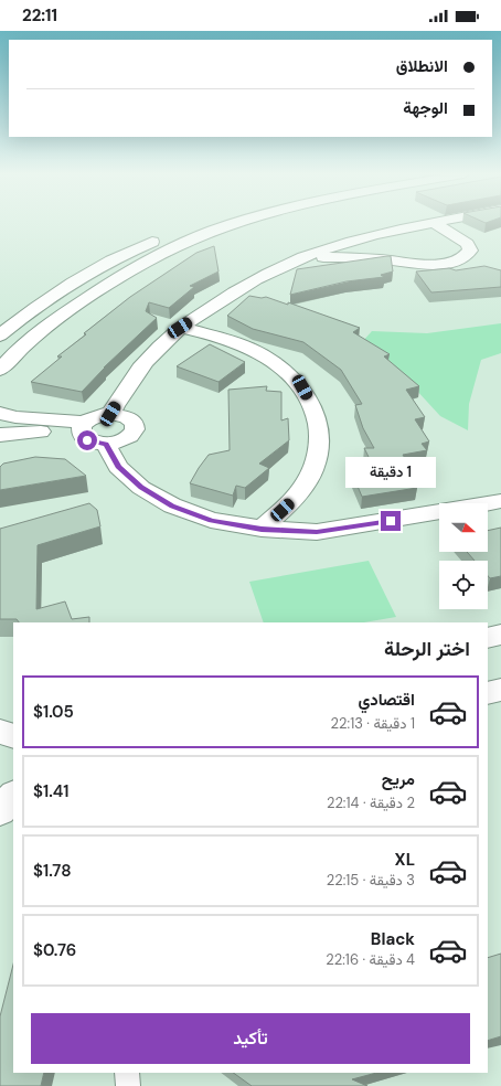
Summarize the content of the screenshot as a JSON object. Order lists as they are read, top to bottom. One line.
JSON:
{"north":"right","page":{"status":"22:11","banner":["الانطلاق","الوجهة"],"bubble":"1 دقيقة","heading":"اختر الرحلة","list":[{"name":"اقتصادي","note":"1 دقيقة · 22:13","value":"$1.05"},{"name":"مريح","note":"2 دقيقة · 22:14","value":"$1.41"},{"name":"XL","note":"3 دقيقة · 22:15","value":"$1.78"},{"name":"Black","note":"4 دقيقة · 22:16","value":"$0.76"}],"buttons":"تأكيد"}}
